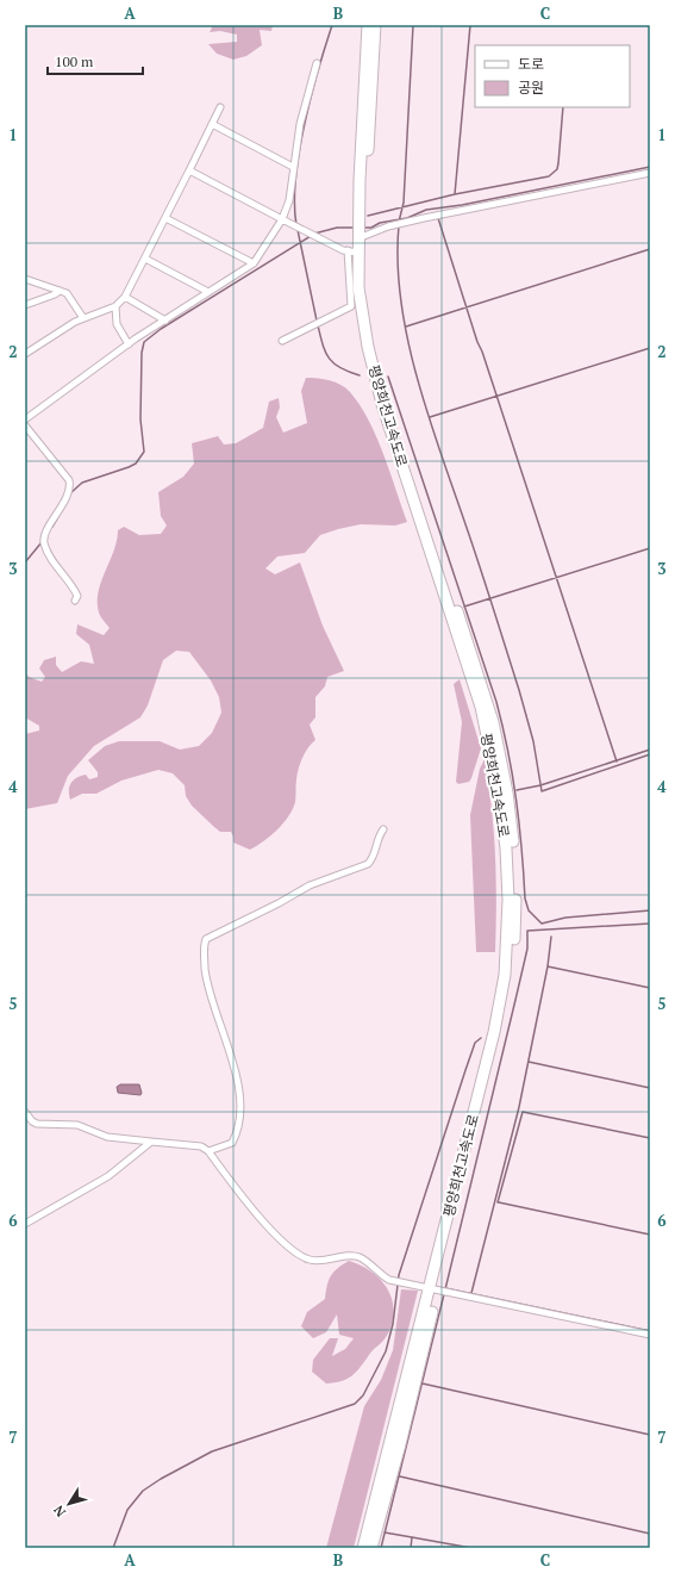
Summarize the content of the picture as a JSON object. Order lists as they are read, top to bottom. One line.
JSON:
{"streets":{"highway":["평양희천고속도로"]},"legend":["도로","공원"],"scale_bar":"100 m","north":"bottom left","grid":{"columns":["A","B","C"],"rows":["1","2","3","4","5","6","7"]}}
